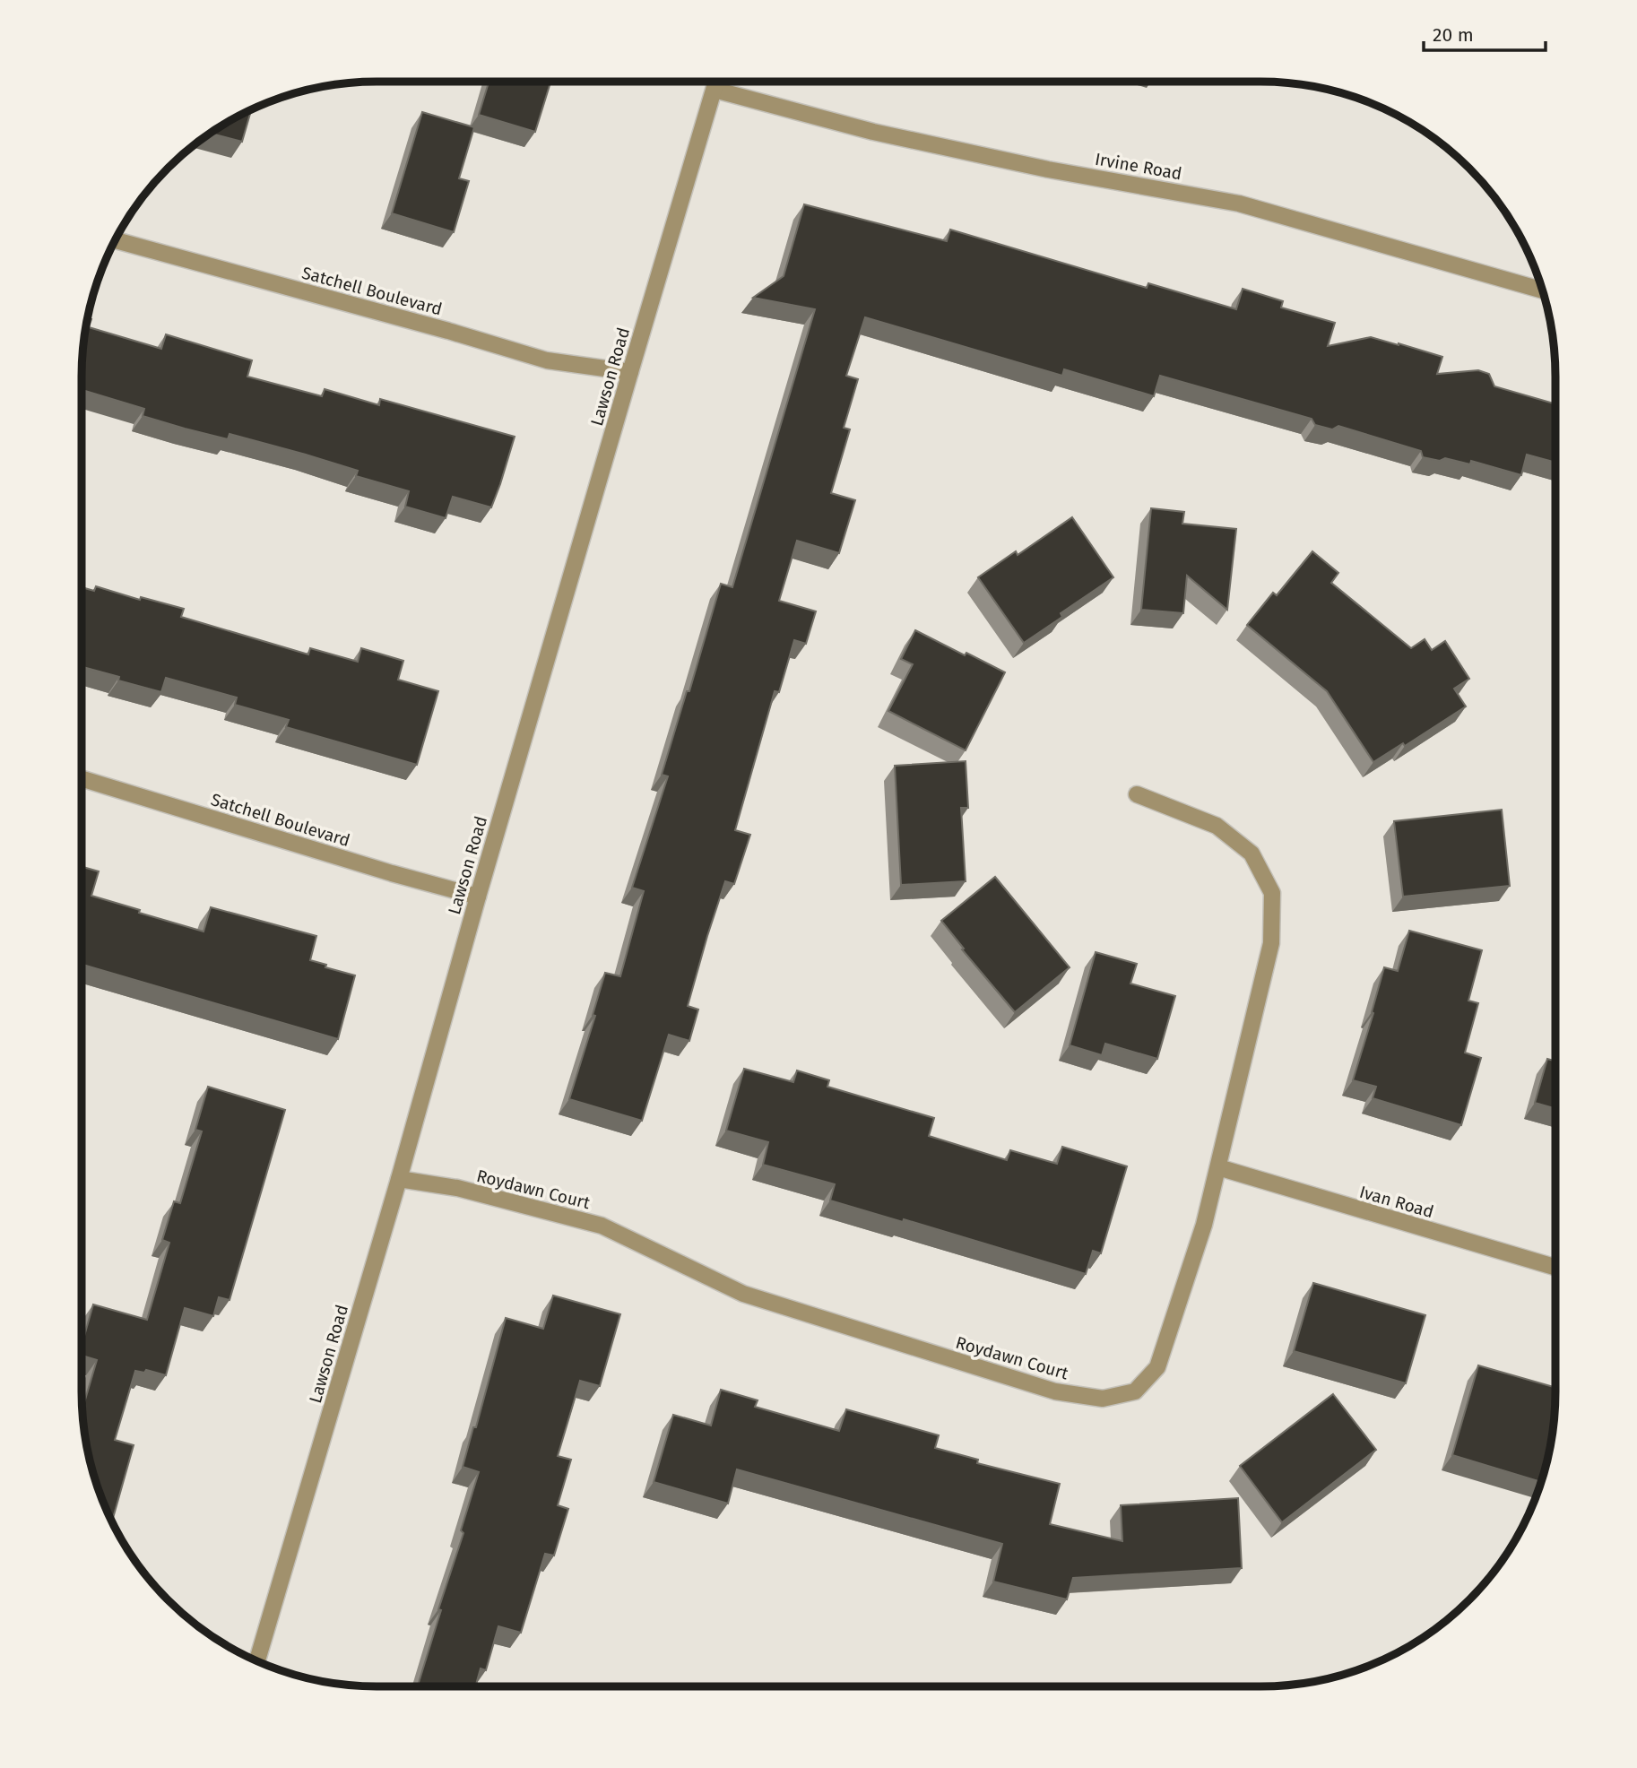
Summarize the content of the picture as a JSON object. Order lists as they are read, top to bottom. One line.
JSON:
{"streets":{"street":["Irvine Road","Satchell Boulevard","Lawson Road","Roydawn Court","Ivan Road"]},"crossings":[["Irvine Road","Lawson Road"],["Satchell Boulevard","Lawson Road"],["Lawson Road","Roydawn Court"],["Roydawn Court","Ivan Road"]],"scale_bar":"20 m"}
